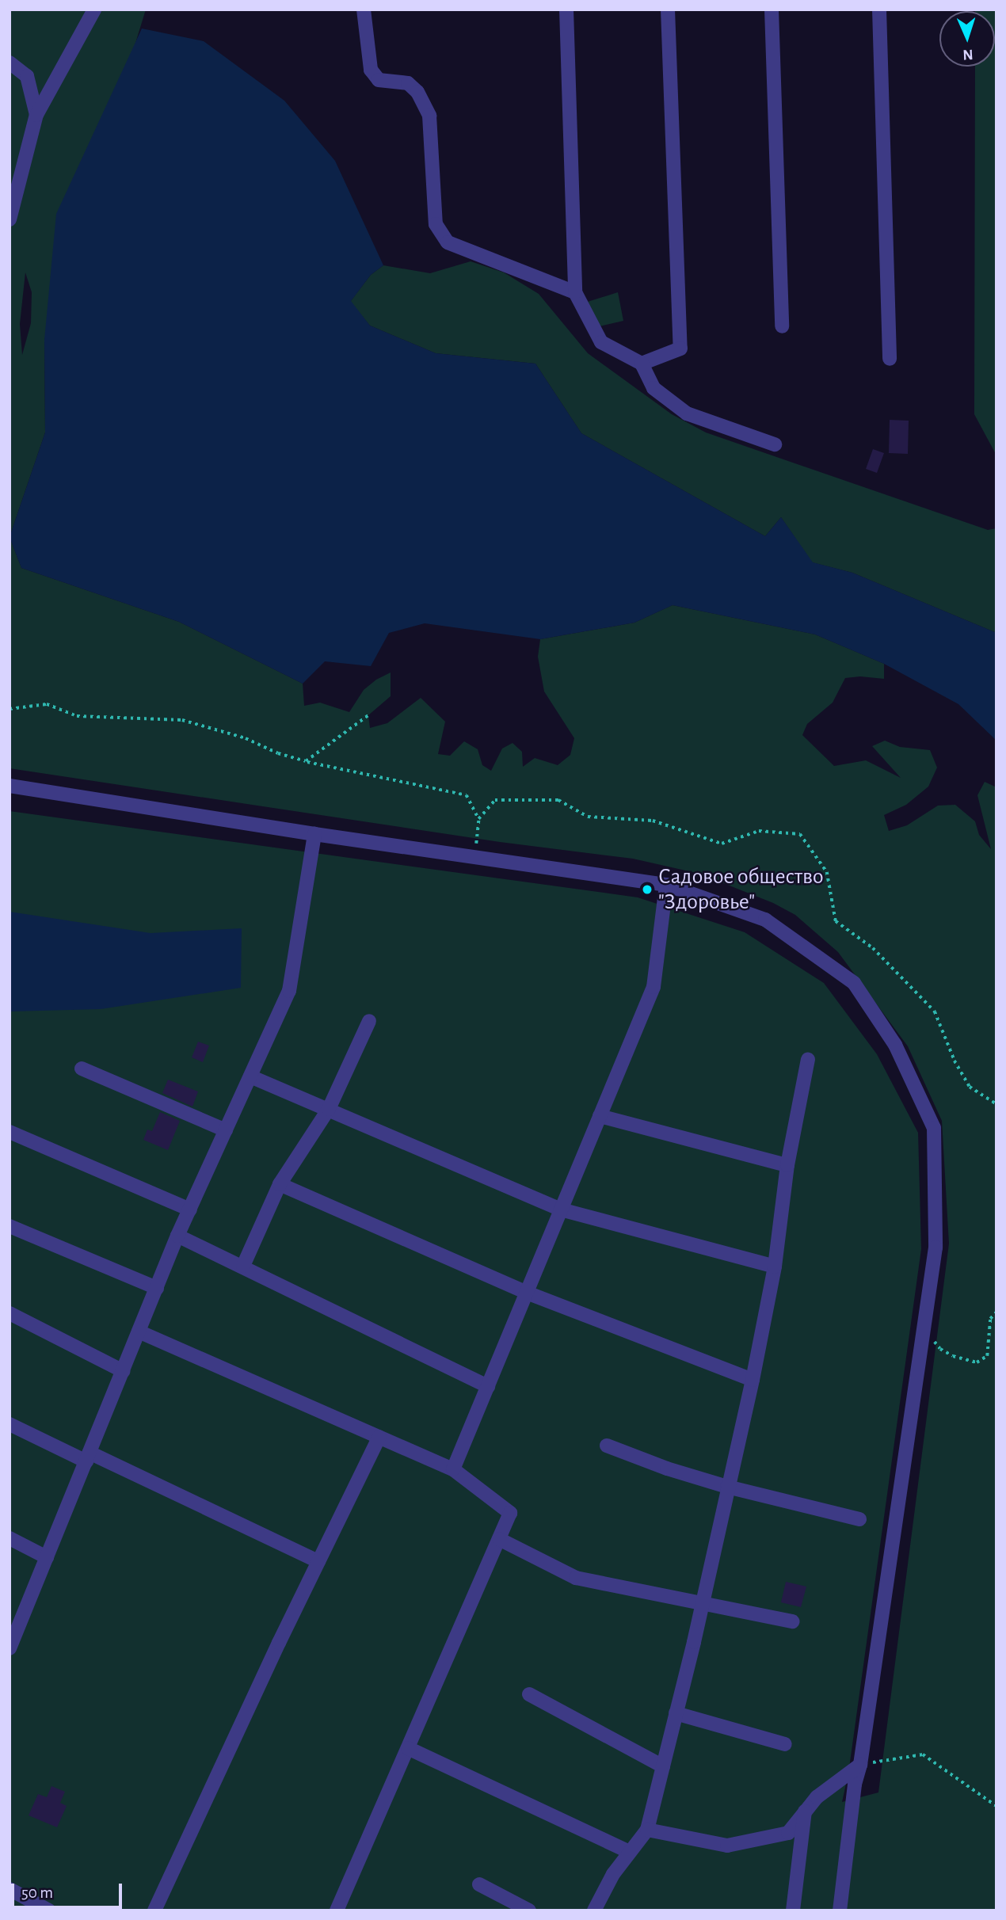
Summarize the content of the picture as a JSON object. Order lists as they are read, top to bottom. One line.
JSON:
{"places":["Садовое общество \"Здоровье\""],"scale_bar":"50 m","north":"bottom"}
